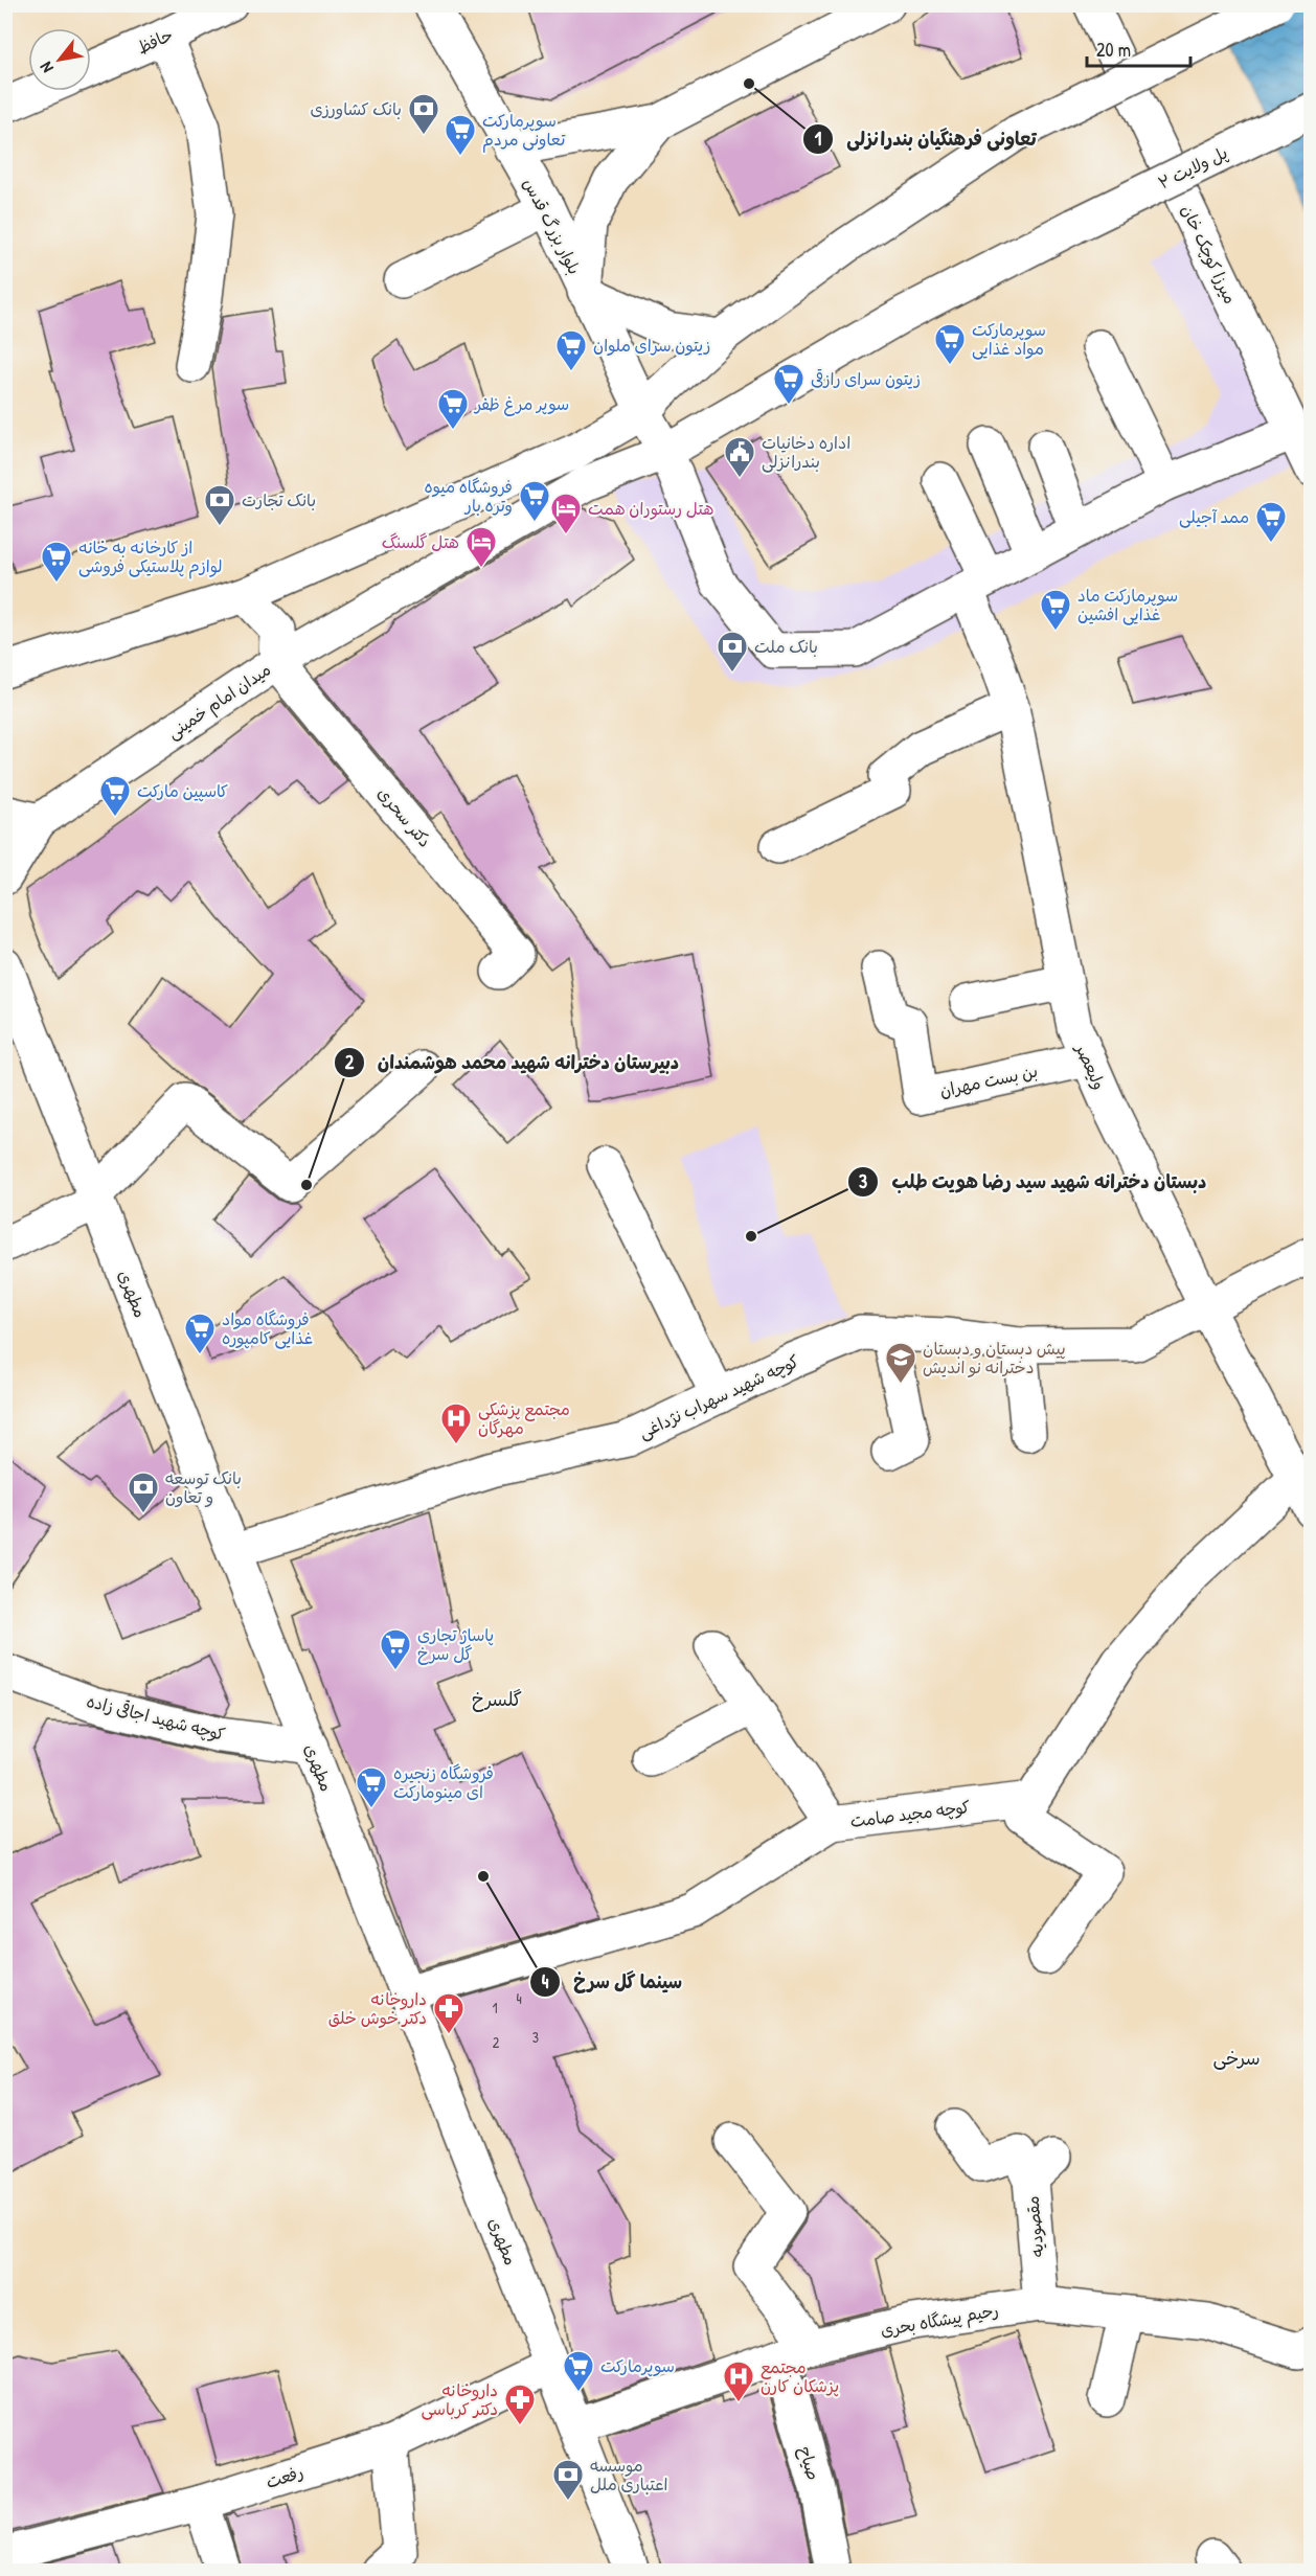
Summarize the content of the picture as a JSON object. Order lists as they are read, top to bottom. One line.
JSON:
{"streets":{"street":["حافظ","پل ولایت ۲","بلوار بزرگ قدس","میرزا کوچک خان","میدان امام خمینی","دکتر سحری","ولیعصر","بن بست مهران","مطهری","کوچه شهید سهراب نژداغی","کوچه شهید اجاقی زاده","کوچه مجید صامت","مقصودیه","رحیم پیشگاه بحری","صیاح","رفعت"]},"crossings":[["پل ولایت ۲","بلوار بزرگ قدس"],["پل ولایت ۲","میدان امام خمینی"],["پل ولایت ۲","دکتر سحری"],["بلوار بزرگ قدس","ولیعصر"],["میدان امام خمینی","دکتر سحری"],["ولیعصر","بن بست مهران"],["ولیعصر","کوچه شهید سهراب نژداغی"],["مطهری","کوچه شهید سهراب نژداغی"],["مطهری","کوچه شهید اجاقی زاده"],["مطهری","کوچه مجید صامت"],["مطهری","رحیم پیشگاه بحری"],["مطهری","رفعت"],["مقصودیه","رحیم پیشگاه بحری"],["رحیم پیشگاه بحری","صیاح"]],"districts":["گلسرخ","سرخی"],"places":{"other":["تعاونی فرهنگیان بندرانزلی","دبیرستان دخترانه شهید محمد هوشمندان","دبستان دخترانه شهید سید رضا هویت طلب","سینما گل سرخ"],"bank":["بانک کشاورزی","بانک تجارت","بانک ملت","بانک توسعه و تعاون","موسسه اعتباری ملل"],"supermarket":["سوپرمارکت تعاونی مردم","سوپرمارکت مواد غذایی","زيتون سرای ملوان","زیتون سرای رازقی","سوپر مرغ ظفر","فروشگاه میوه وتره بار","ممد آجیلی","از کارخانه به خانه لوازم پلاستیکی فروشی","سوپرمارکت ماد غذایی افشین","کاسپین مارکت","فروشگاه مواد غذایی کامپوره","پاساژ تجاری گل سرخ","فروشگاه زنجیره ای مینومارکت","سوپرمارکت"],"public building":["اداره دخانیات بندرانزلی"],"hotel":["هتل رستوران همت","هتل گلسنگ"],"school or university":["پیش دبستان و دبستان دخترانه نو اندیش"],"hospital":["مجتمع پزشکی مهرگان","مجتمع پزشکان کارن"],"pharmacy":["داروخانه دکتر خوش خلق","داروخانه دکتر کرباسی"]},"house_numbers":["4","1","3","2"],"scale_bar":"20 m","north":"bottom left"}
